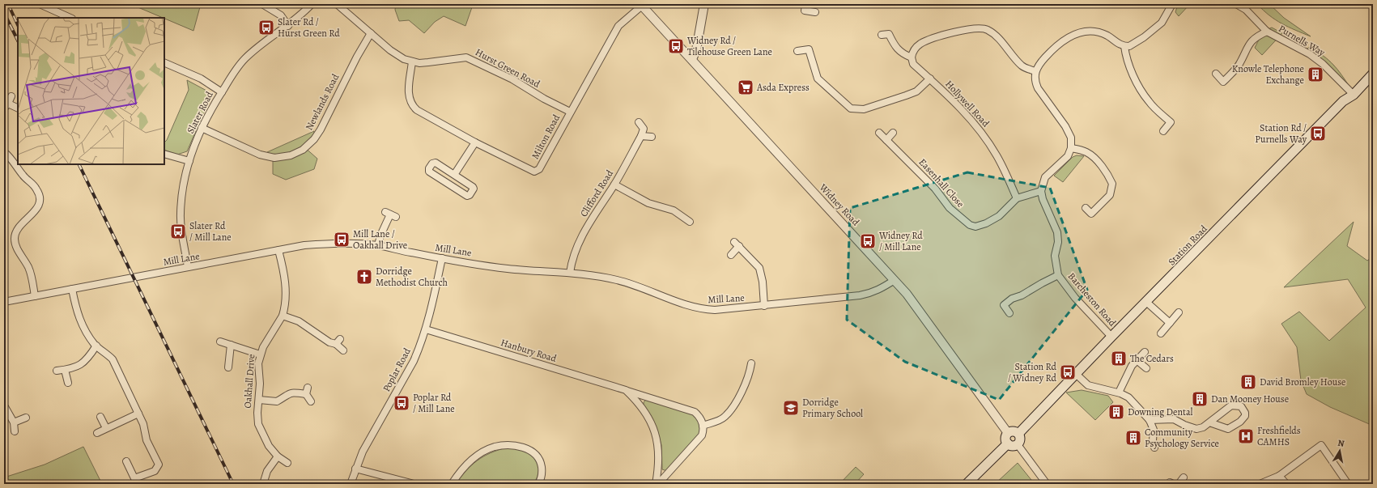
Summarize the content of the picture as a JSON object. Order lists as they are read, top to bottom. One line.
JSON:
{"streets":{"main road":["Station Road"],"street":["Purnells Way","Hurst Green Road","Newlands Road","Hollywell Road","Slater Road","Milton Road","Easenhall Close","Clifford Road","Widney Road","Mill Lane","Barcheston Road","Hanbury Road","Poplar Road","Oakhall Drive"]},"crossings":[["Purnells Way","Station Road"],["Hurst Green Road","Newlands Road"],["Hurst Green Road","Milton Road"],["Newlands Road","Slater Road"],["Hollywell Road","Easenhall Close"],["Slater Road","Mill Lane"],["Milton Road","Widney Road"],["Clifford Road","Mill Lane"],["Widney Road","Station Road"],["Widney Road","Mill Lane"],["Station Road","Barcheston Road"],["Mill Lane","Poplar Road"],["Mill Lane","Oakhall Drive"],["Hanbury Road","Poplar Road"]],"places":{"bus stop":["Slater Rd / Hurst Green Rd","Widney Rd / Tilehouse Green Lane","Station Rd / Purnells Way","Slater Rd / Mill Lane","Mill Lane / Oakhall Drive","Widney Rd / Mill Lane","Station Rd / Widney Rd","Poplar Rd / Mill Lane"],"building":["Knowle Telephone Exchange","The Cedars","David Bromley House","Dan Mooney House","Downing Dental","Community Psychology Service"],"supermarket":["Asda Express"],"church":["Dorridge Methodist Church"],"school or university":["Dorridge Primary School"],"hospital":["Freshfields CAMHS"]},"north":"top"}
